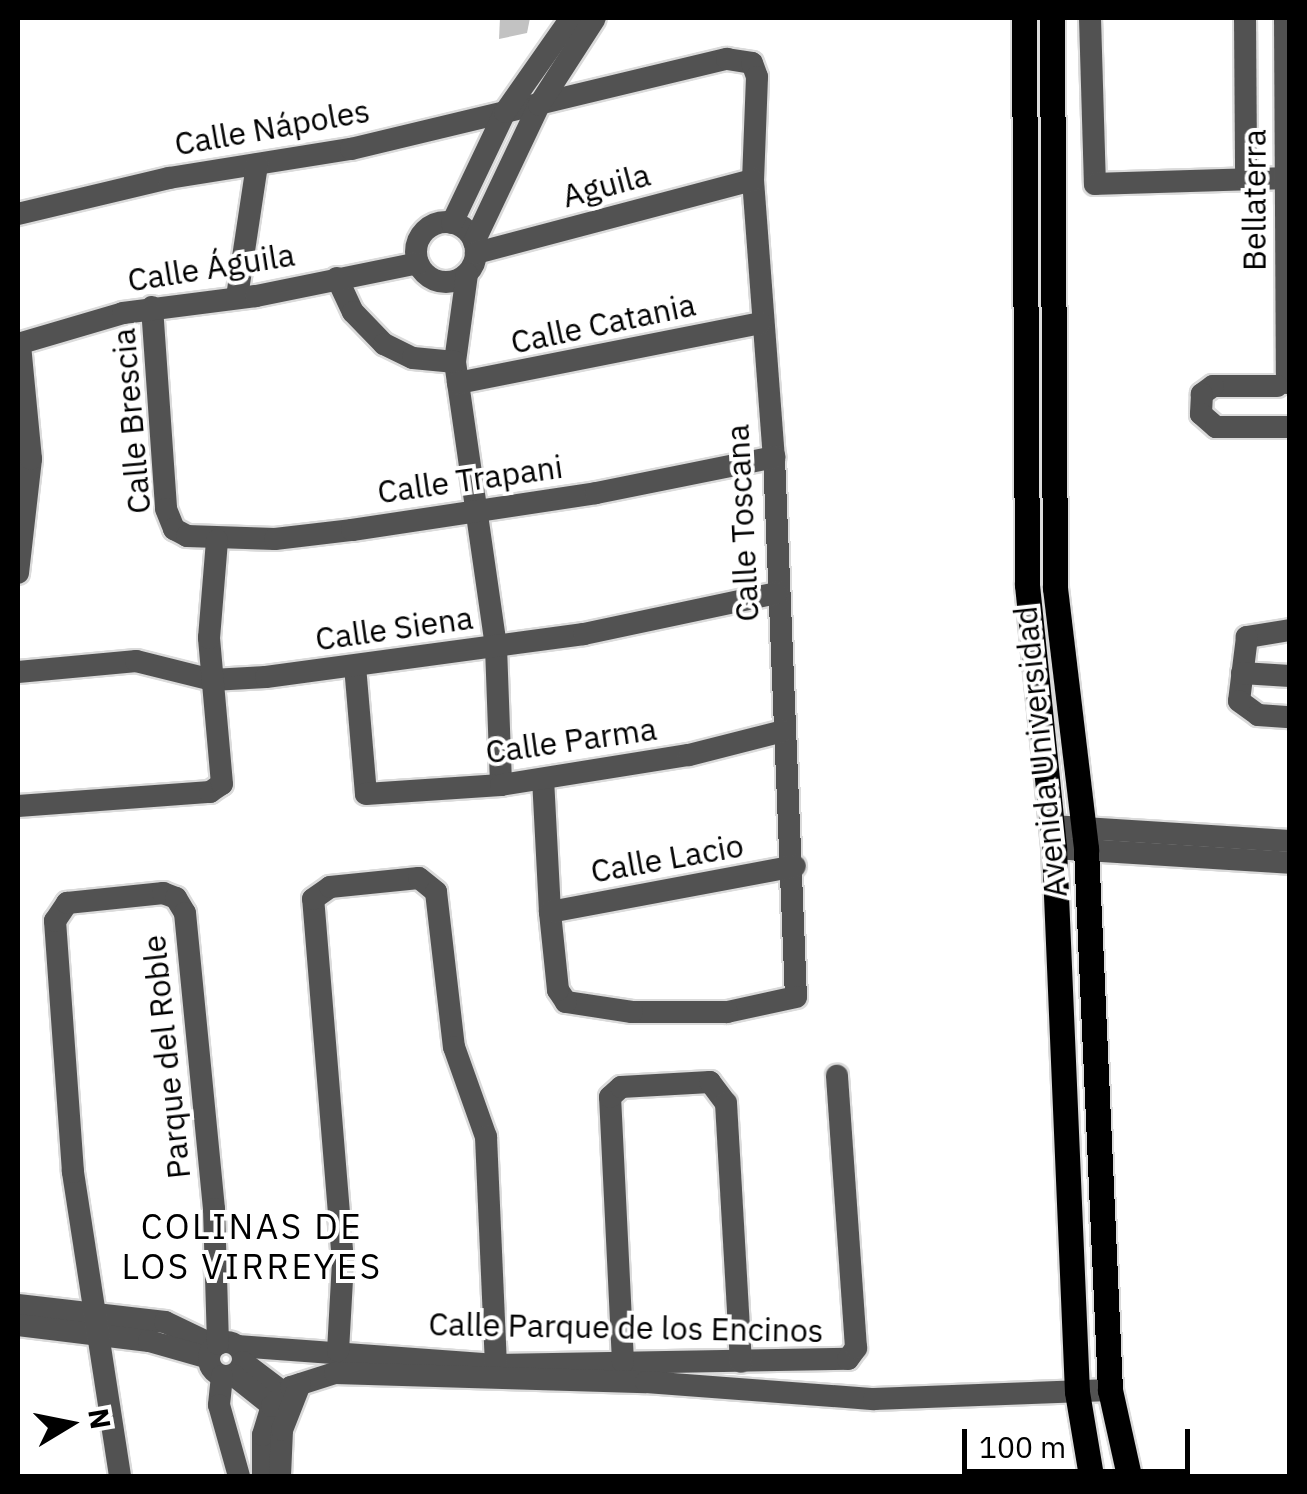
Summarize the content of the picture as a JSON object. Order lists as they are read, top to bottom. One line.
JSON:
{"streets":{"main road":["Avenida Universidad"],"street":["Calle Nápoles","Aguila","Bellaterra","Calle Águila","Calle Catania","Calle Brescia","Calle Trapani","Calle Toscana","Calle Siena","Calle Parma","Calle Lacio","Parque del Roble","Calle Parque de los Encinos"]},"crossings":[["Calle Nápoles","Calle Toscana"],["Aguila","Calle Toscana"],["Calle Águila","Calle Catania"],["Calle Águila","Calle Brescia"],["Calle Catania","Calle Toscana"],["Calle Brescia","Calle Trapani"],["Calle Trapani","Calle Toscana"],["Calle Toscana","Calle Siena"],["Calle Toscana","Calle Parma"],["Calle Toscana","Calle Lacio"],["Calle Siena","Calle Parma"],["Parque del Roble","Calle Parque de los Encinos"]],"districts":["COLINAS DE LOS VIRREYES"],"scale_bar":"100 m","north":"right"}
